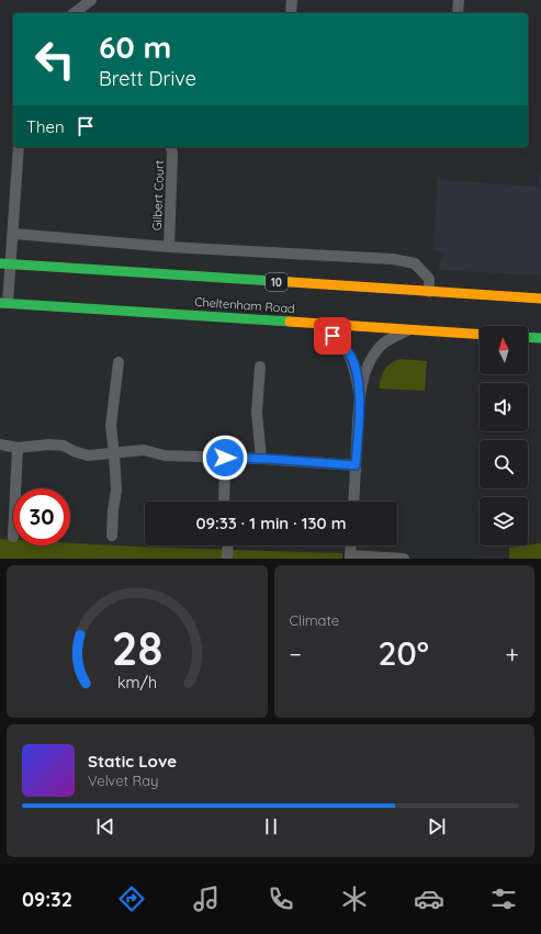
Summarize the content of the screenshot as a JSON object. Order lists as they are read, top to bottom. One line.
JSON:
{"streets":{"main road":["10","Cheltenham Road"],"street":["Gilbert Court"]},"north":"top","page":{"turn":["60 m","Brett Drive"],"then":"Then","limit":"30","trip":"09:33 · 1 min · 130 m","tile":"Climate","heat":["−","20°","+"],"song":["Static Love","Velvet Ray"],"tabs":"09:32","gauge":["28","km/h"]}}
